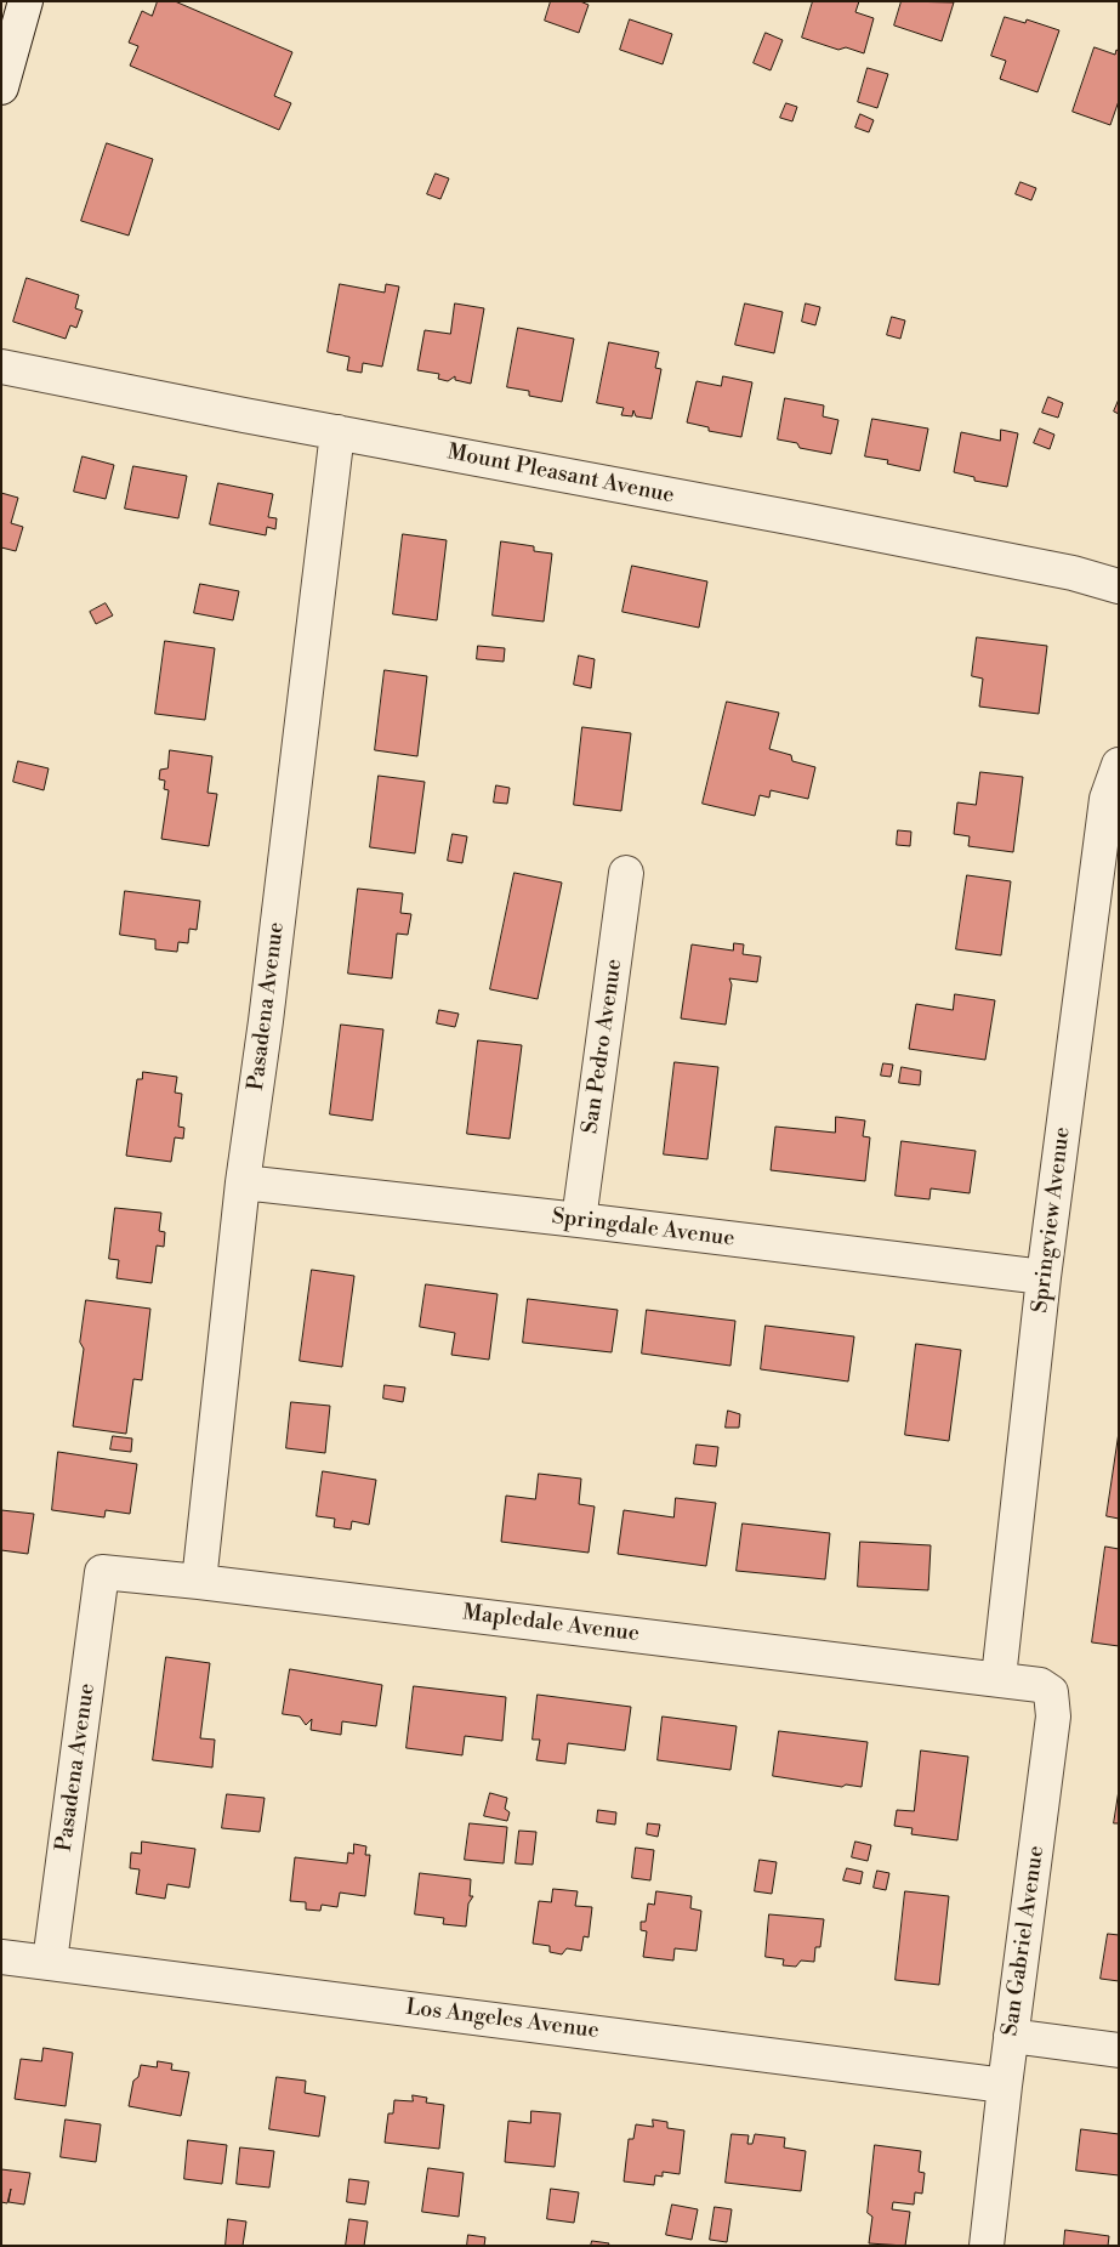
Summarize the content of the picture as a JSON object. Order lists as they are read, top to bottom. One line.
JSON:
{"streets":{"street":["Mount Pleasant Avenue","Pasadena Avenue","San Pedro Avenue","Springview Avenue","Springdale Avenue","Mapledale Avenue","San Gabriel Avenue","Los Angeles Avenue"]},"crossings":[["Mount Pleasant Avenue","Pasadena Avenue"],["Pasadena Avenue","Springdale Avenue"],["Pasadena Avenue","Mapledale Avenue"],["Pasadena Avenue","Los Angeles Avenue"],["San Pedro Avenue","Springdale Avenue"],["Springview Avenue","Springdale Avenue"],["Springview Avenue","Mapledale Avenue"],["Springview Avenue","San Gabriel Avenue"],["Mapledale Avenue","San Gabriel Avenue"],["San Gabriel Avenue","Los Angeles Avenue"]]}
